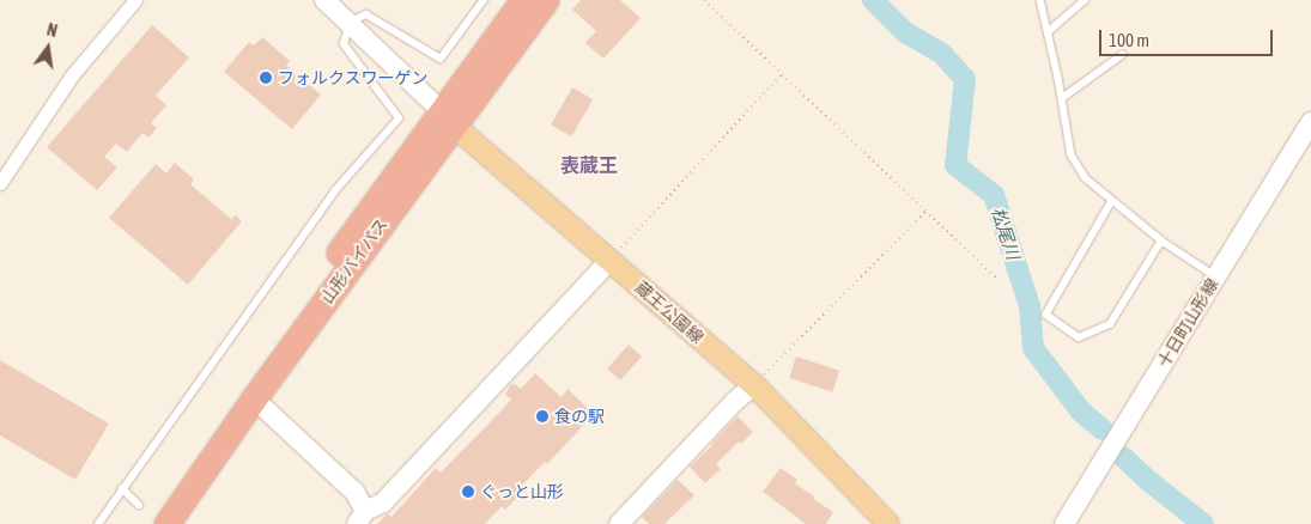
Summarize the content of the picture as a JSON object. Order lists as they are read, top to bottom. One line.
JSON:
{"streets":{"highway":["山形バイパス"],"main road":["蔵王公園線"],"street":["十日町山形線"]},"crossings":[["山形バイパス","蔵王公園線"]],"districts":["表蔵王"],"water":["松尾川"],"places":["フォルクスワーゲン","食の駅","ぐっと山形"],"scale_bar":"100 m","north":"top"}
